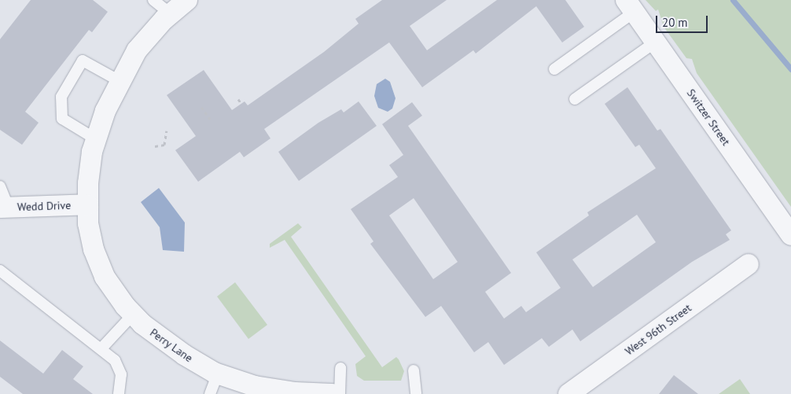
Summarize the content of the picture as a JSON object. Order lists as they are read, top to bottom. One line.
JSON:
{"streets":{"street":["Switzer Street","Wedd Drive","West 96th Street","Perry Lane"]},"crossings":[["Wedd Drive","Perry Lane"]],"scale_bar":"20 m"}
